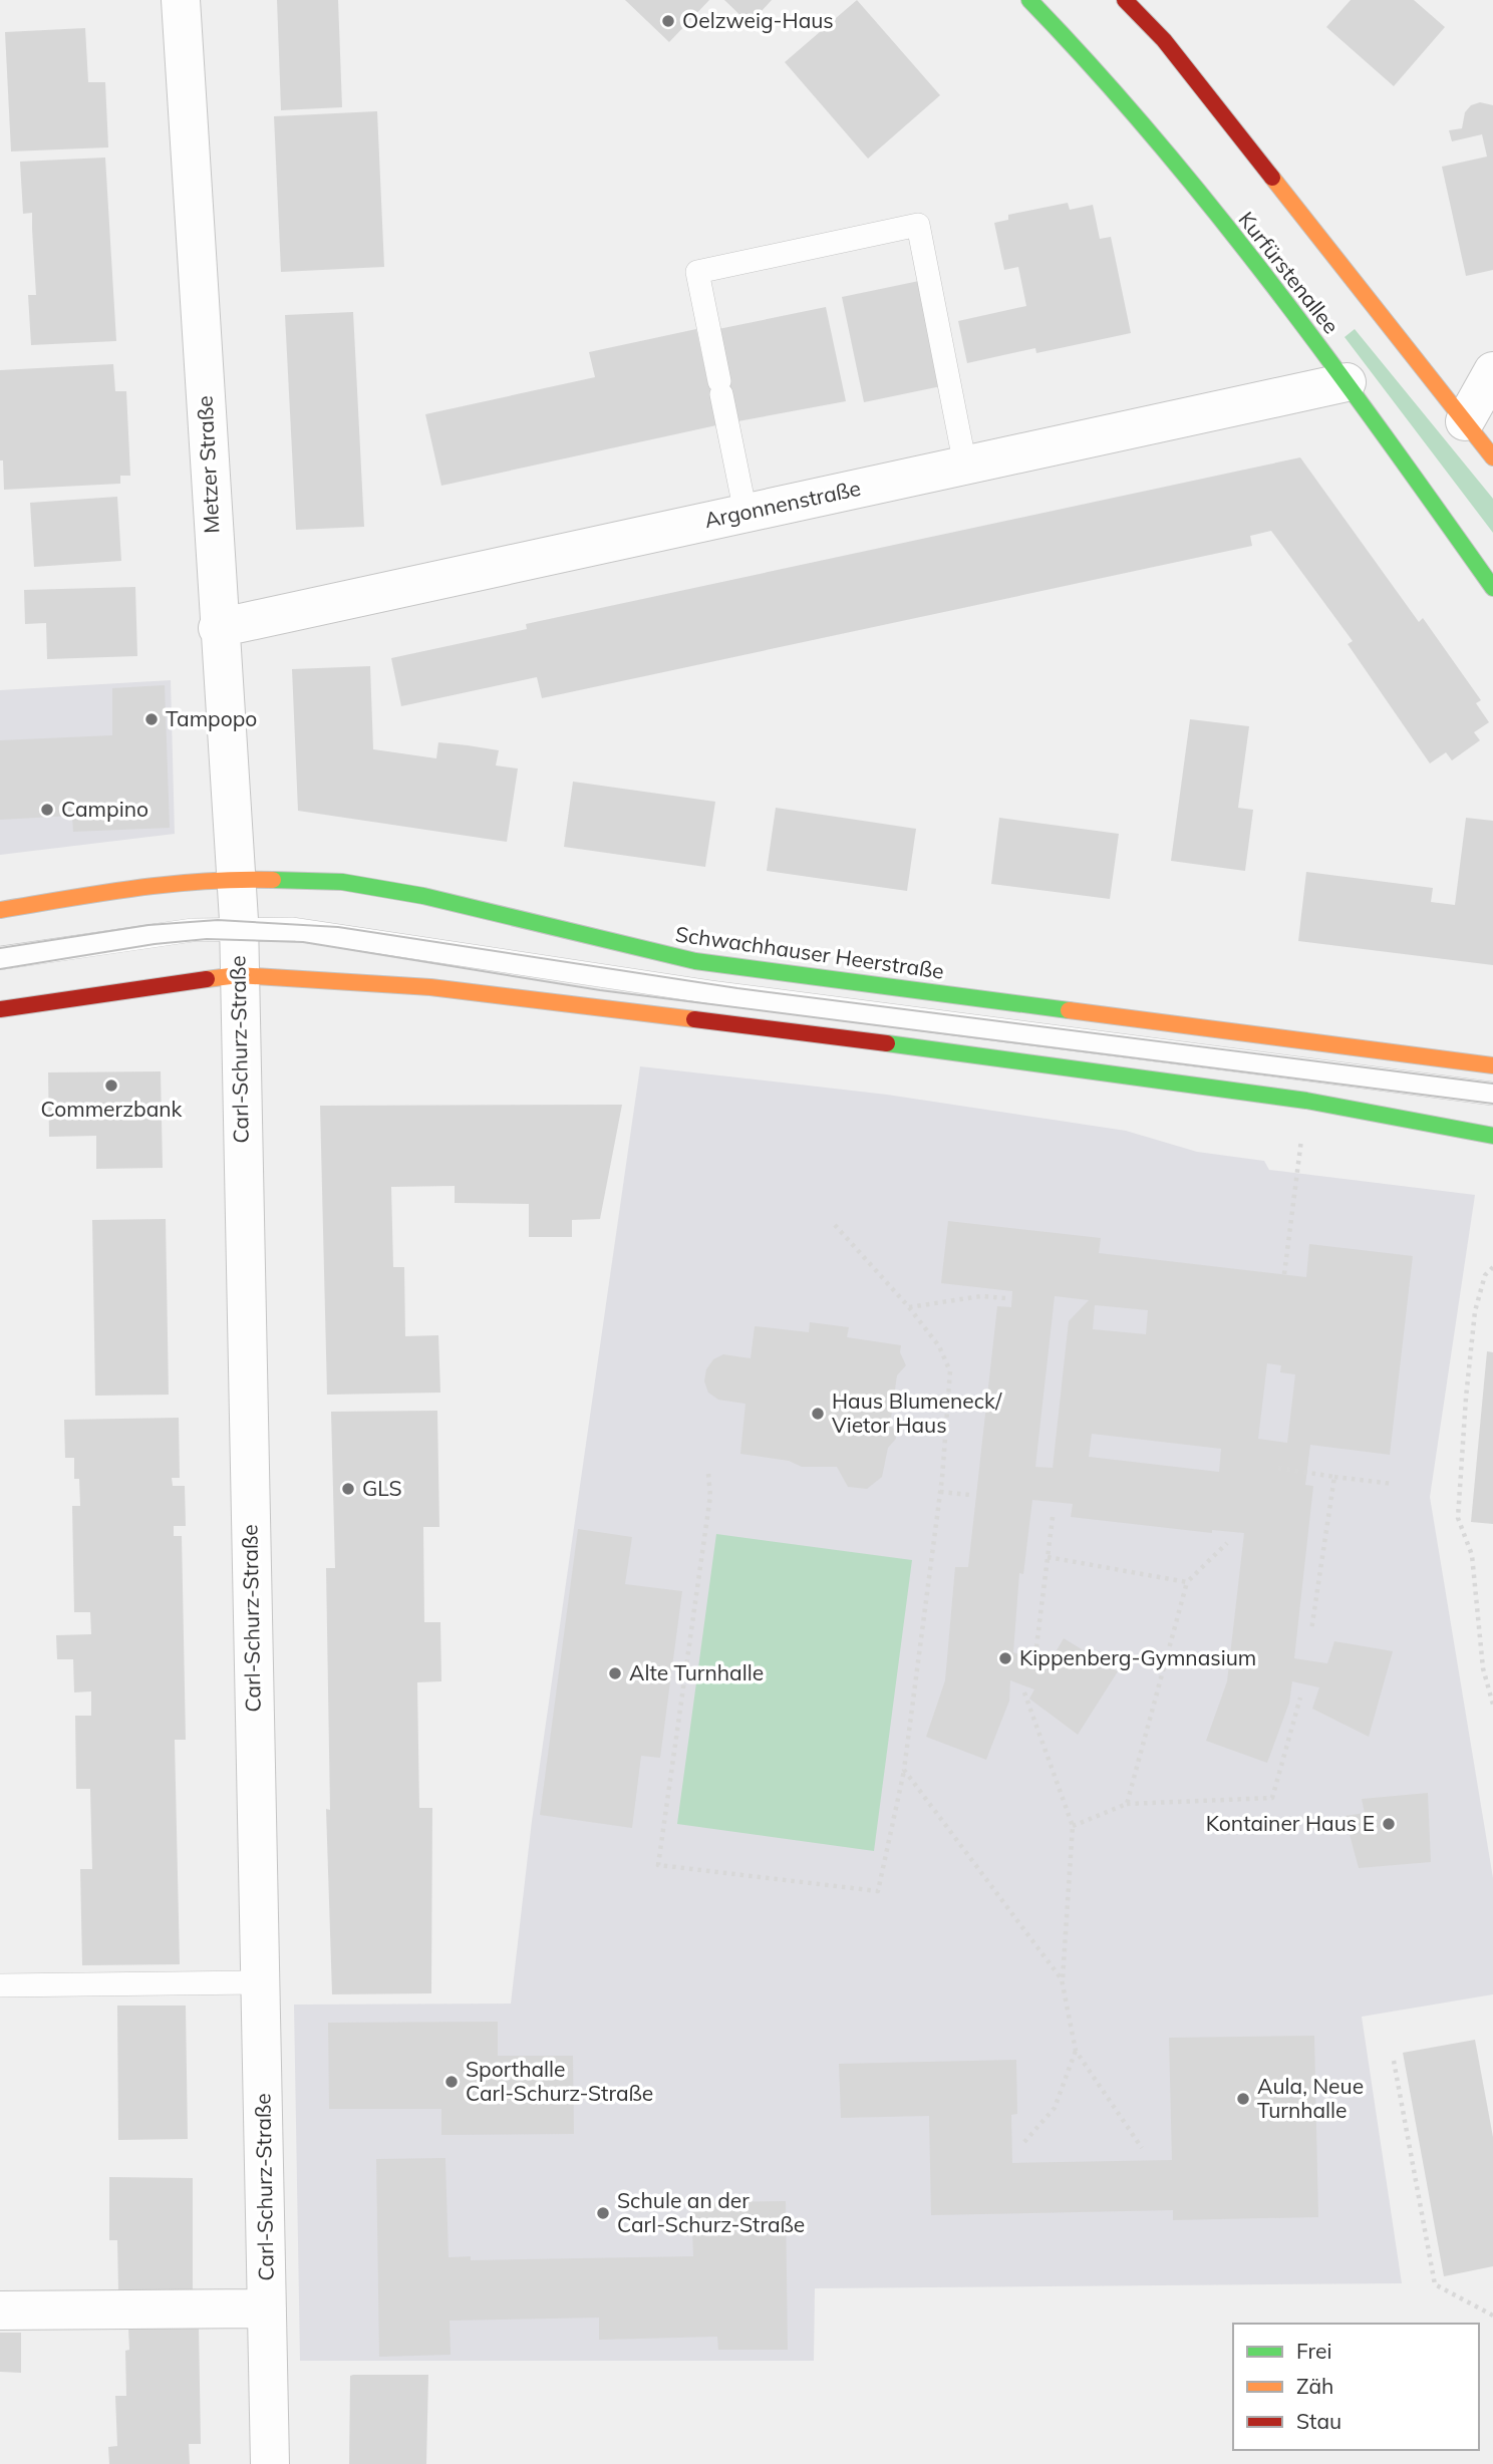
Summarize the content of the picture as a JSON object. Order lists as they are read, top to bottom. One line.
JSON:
{"streets":{"main road":["Kurfürstenallee","Schwachhauser Heerstraße"],"street":["Metzer Straße","Argonnenstraße","Carl-Schurz-Straße"]},"crossings":[["Kurfürstenallee","Argonnenstraße"],["Metzer Straße","Argonnenstraße"],["Metzer Straße","Schwachhauser Heerstraße"],["Metzer Straße","Carl-Schurz-Straße"]],"places":["Oelzweig-Haus","Tampopo","Campino","Commerzbank","Haus Blumeneck/ Vietor Haus","GLS","Kippenberg-Gymnasium","Alte Turnhalle","Kontainer Haus E","Sporthalle Carl-Schurz-Straße","Aula, Neue Turnhalle","Schule an der Carl-Schurz-Straße"],"legend":["Frei","Zäh","Stau"]}
